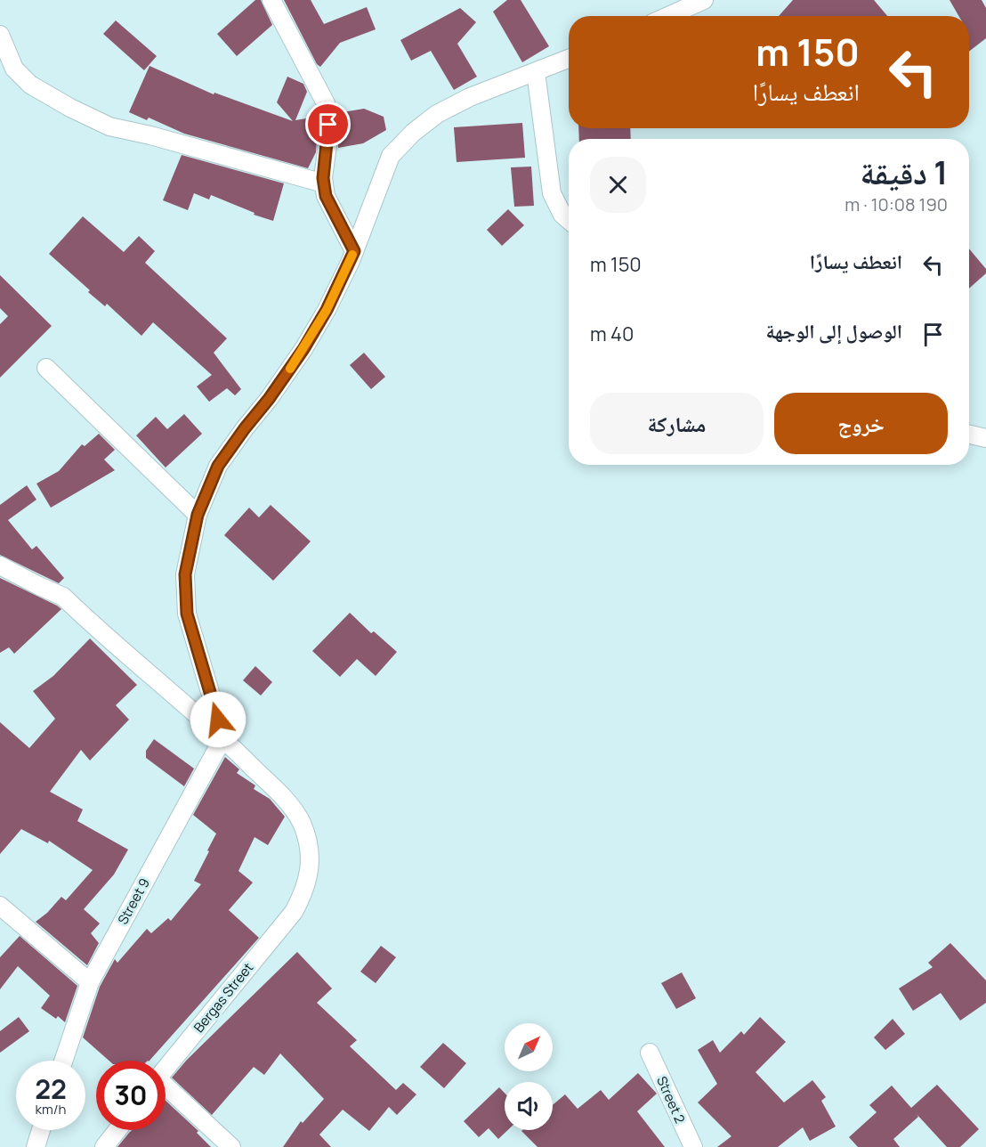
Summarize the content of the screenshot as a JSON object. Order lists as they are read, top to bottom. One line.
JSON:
{"streets":{"street":["Street 9","Bergas Street","Street 2"]},"crossings":[["Street 9","Bergas Street"]],"north":"top right","page":{"turn":["150 m","انعطف يسارًا"],"heading":["1 دقيقة","190 m · 10:08"],"list":[{"name":"انعطف يسارًا","value":"150 m"},{"name":"الوصول إلى الوجهة","value":"40 m"}],"buttons":["خروج","مشاركة"],"speed":"22 km/h","limit":"30"}}
